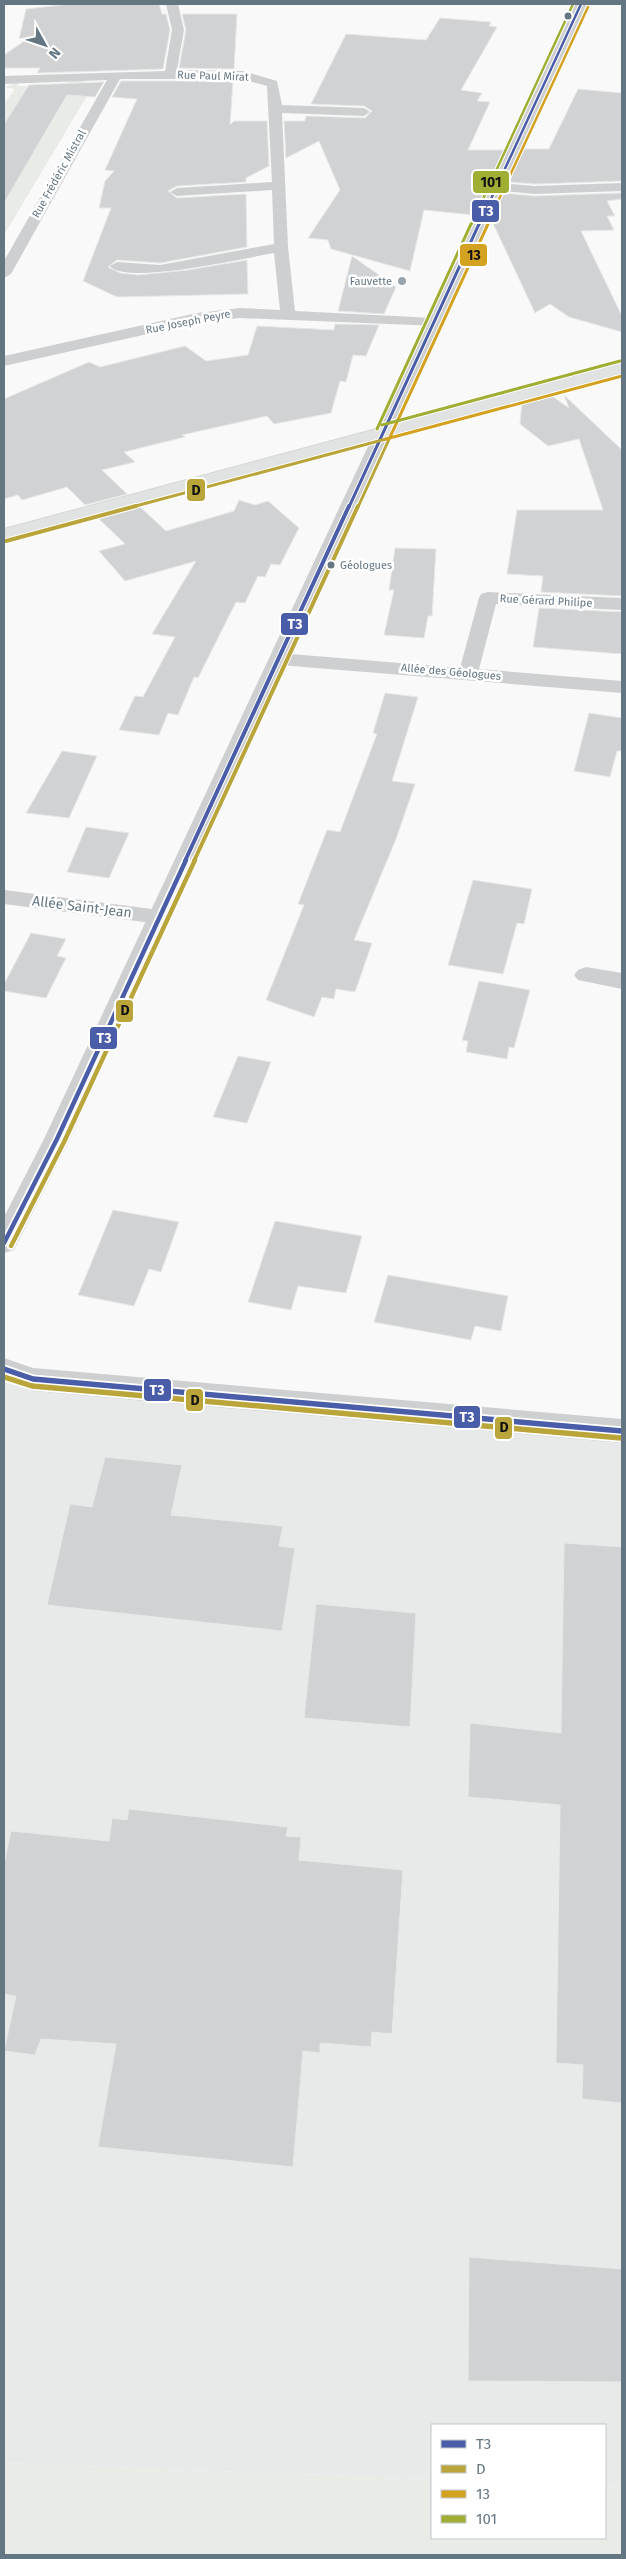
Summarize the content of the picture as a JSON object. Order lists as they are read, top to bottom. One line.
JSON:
{"streets":{"street":["Rue Paul Mirat","Rue Frédéric Mistral","Rue Joseph Peyre","Rue Gérard Philipe","Allée des Géologues","Allée Saint-Jean"]},"crossings":[["Rue Paul Mirat","Rue Joseph Peyre"],["Rue Gérard Philipe","Allée des Géologues"]],"places":["Fauvette","Géologues"],"lines":["transit line T3","transit line 101","transit line 13","transit line D"],"legend":["T3","D","13","101"],"north":"bottom right"}
